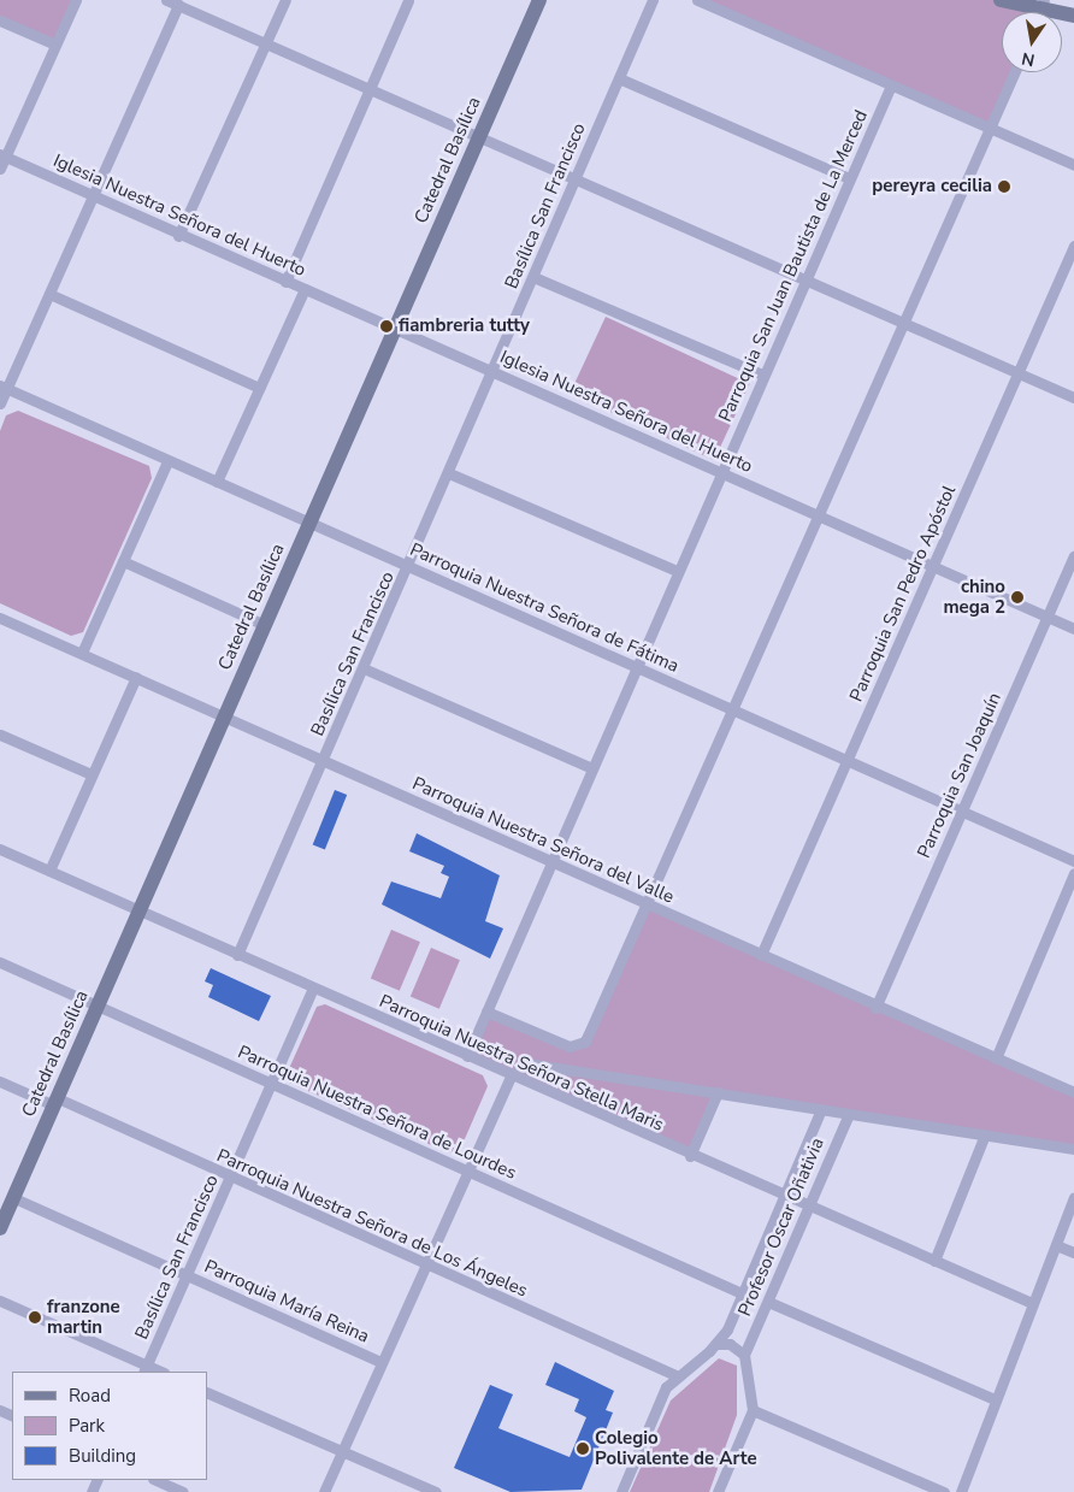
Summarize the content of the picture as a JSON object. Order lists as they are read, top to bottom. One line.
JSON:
{"streets":{"main road":["Catedral Basílica"],"street":["Basílica San Francisco","Iglesia Nuestra Señora del Huerto","Parroquia San Juan Bautista de La Merced","Parroquia San Pedro Apóstol","Parroquia Nuestra Señora de Fátima","Parroquia San Joaquín","Parroquia Nuestra Señora del Valle","Parroquia Nuestra Señora Stella Maris","Parroquia Nuestra Señora de Lourdes","Parroquia Nuestra Señora de Los Ángeles","Profesor Oscar Oñativia","Parroquia María Reina"]},"crossings":[["Catedral Basílica","Iglesia Nuestra Señora del Huerto"],["Catedral Basílica","Parroquia Nuestra Señora de Fátima"],["Catedral Basílica","Parroquia Nuestra Señora del Valle"],["Catedral Basílica","Parroquia Nuestra Señora Stella Maris"],["Catedral Basílica","Parroquia Nuestra Señora de Lourdes"],["Catedral Basílica","Parroquia Nuestra Señora de Los Ángeles"],["Catedral Basílica","Parroquia María Reina"],["Basílica San Francisco","Iglesia Nuestra Señora del Huerto"],["Basílica San Francisco","Parroquia Nuestra Señora de Fátima"],["Basílica San Francisco","Parroquia Nuestra Señora del Valle"],["Basílica San Francisco","Parroquia Nuestra Señora Stella Maris"],["Basílica San Francisco","Parroquia Nuestra Señora de Lourdes"],["Basílica San Francisco","Parroquia Nuestra Señora de Los Ángeles"],["Basílica San Francisco","Parroquia María Reina"],["Iglesia Nuestra Señora del Huerto","Parroquia San Juan Bautista de La Merced"],["Iglesia Nuestra Señora del Huerto","Parroquia San Pedro Apóstol"],["Iglesia Nuestra Señora del Huerto","Parroquia San Joaquín"],["Parroquia San Juan Bautista de La Merced","Parroquia Nuestra Señora de Fátima"],["Parroquia San Juan Bautista de La Merced","Parroquia Nuestra Señora del Valle"],["Parroquia San Juan Bautista de La Merced","Parroquia Nuestra Señora Stella Maris"],["Parroquia San Pedro Apóstol","Parroquia Nuestra Señora de Fátima"],["Parroquia San Pedro Apóstol","Parroquia Nuestra Señora del Valle"],["Parroquia Nuestra Señora de Fátima","Parroquia San Joaquín"],["Parroquia San Joaquín","Parroquia Nuestra Señora del Valle"],["Parroquia Nuestra Señora Stella Maris","Profesor Oscar Oñativia"],["Parroquia Nuestra Señora de Lourdes","Profesor Oscar Oñativia"],["Parroquia Nuestra Señora de Los Ángeles","Profesor Oscar Oñativia"]],"places":["pereyra cecilia","fiambreria tutty","chino mega 2","franzone martin","Colegio Polivalente de Arte"],"legend":["Road","Park","Building"],"north":"bottom"}
